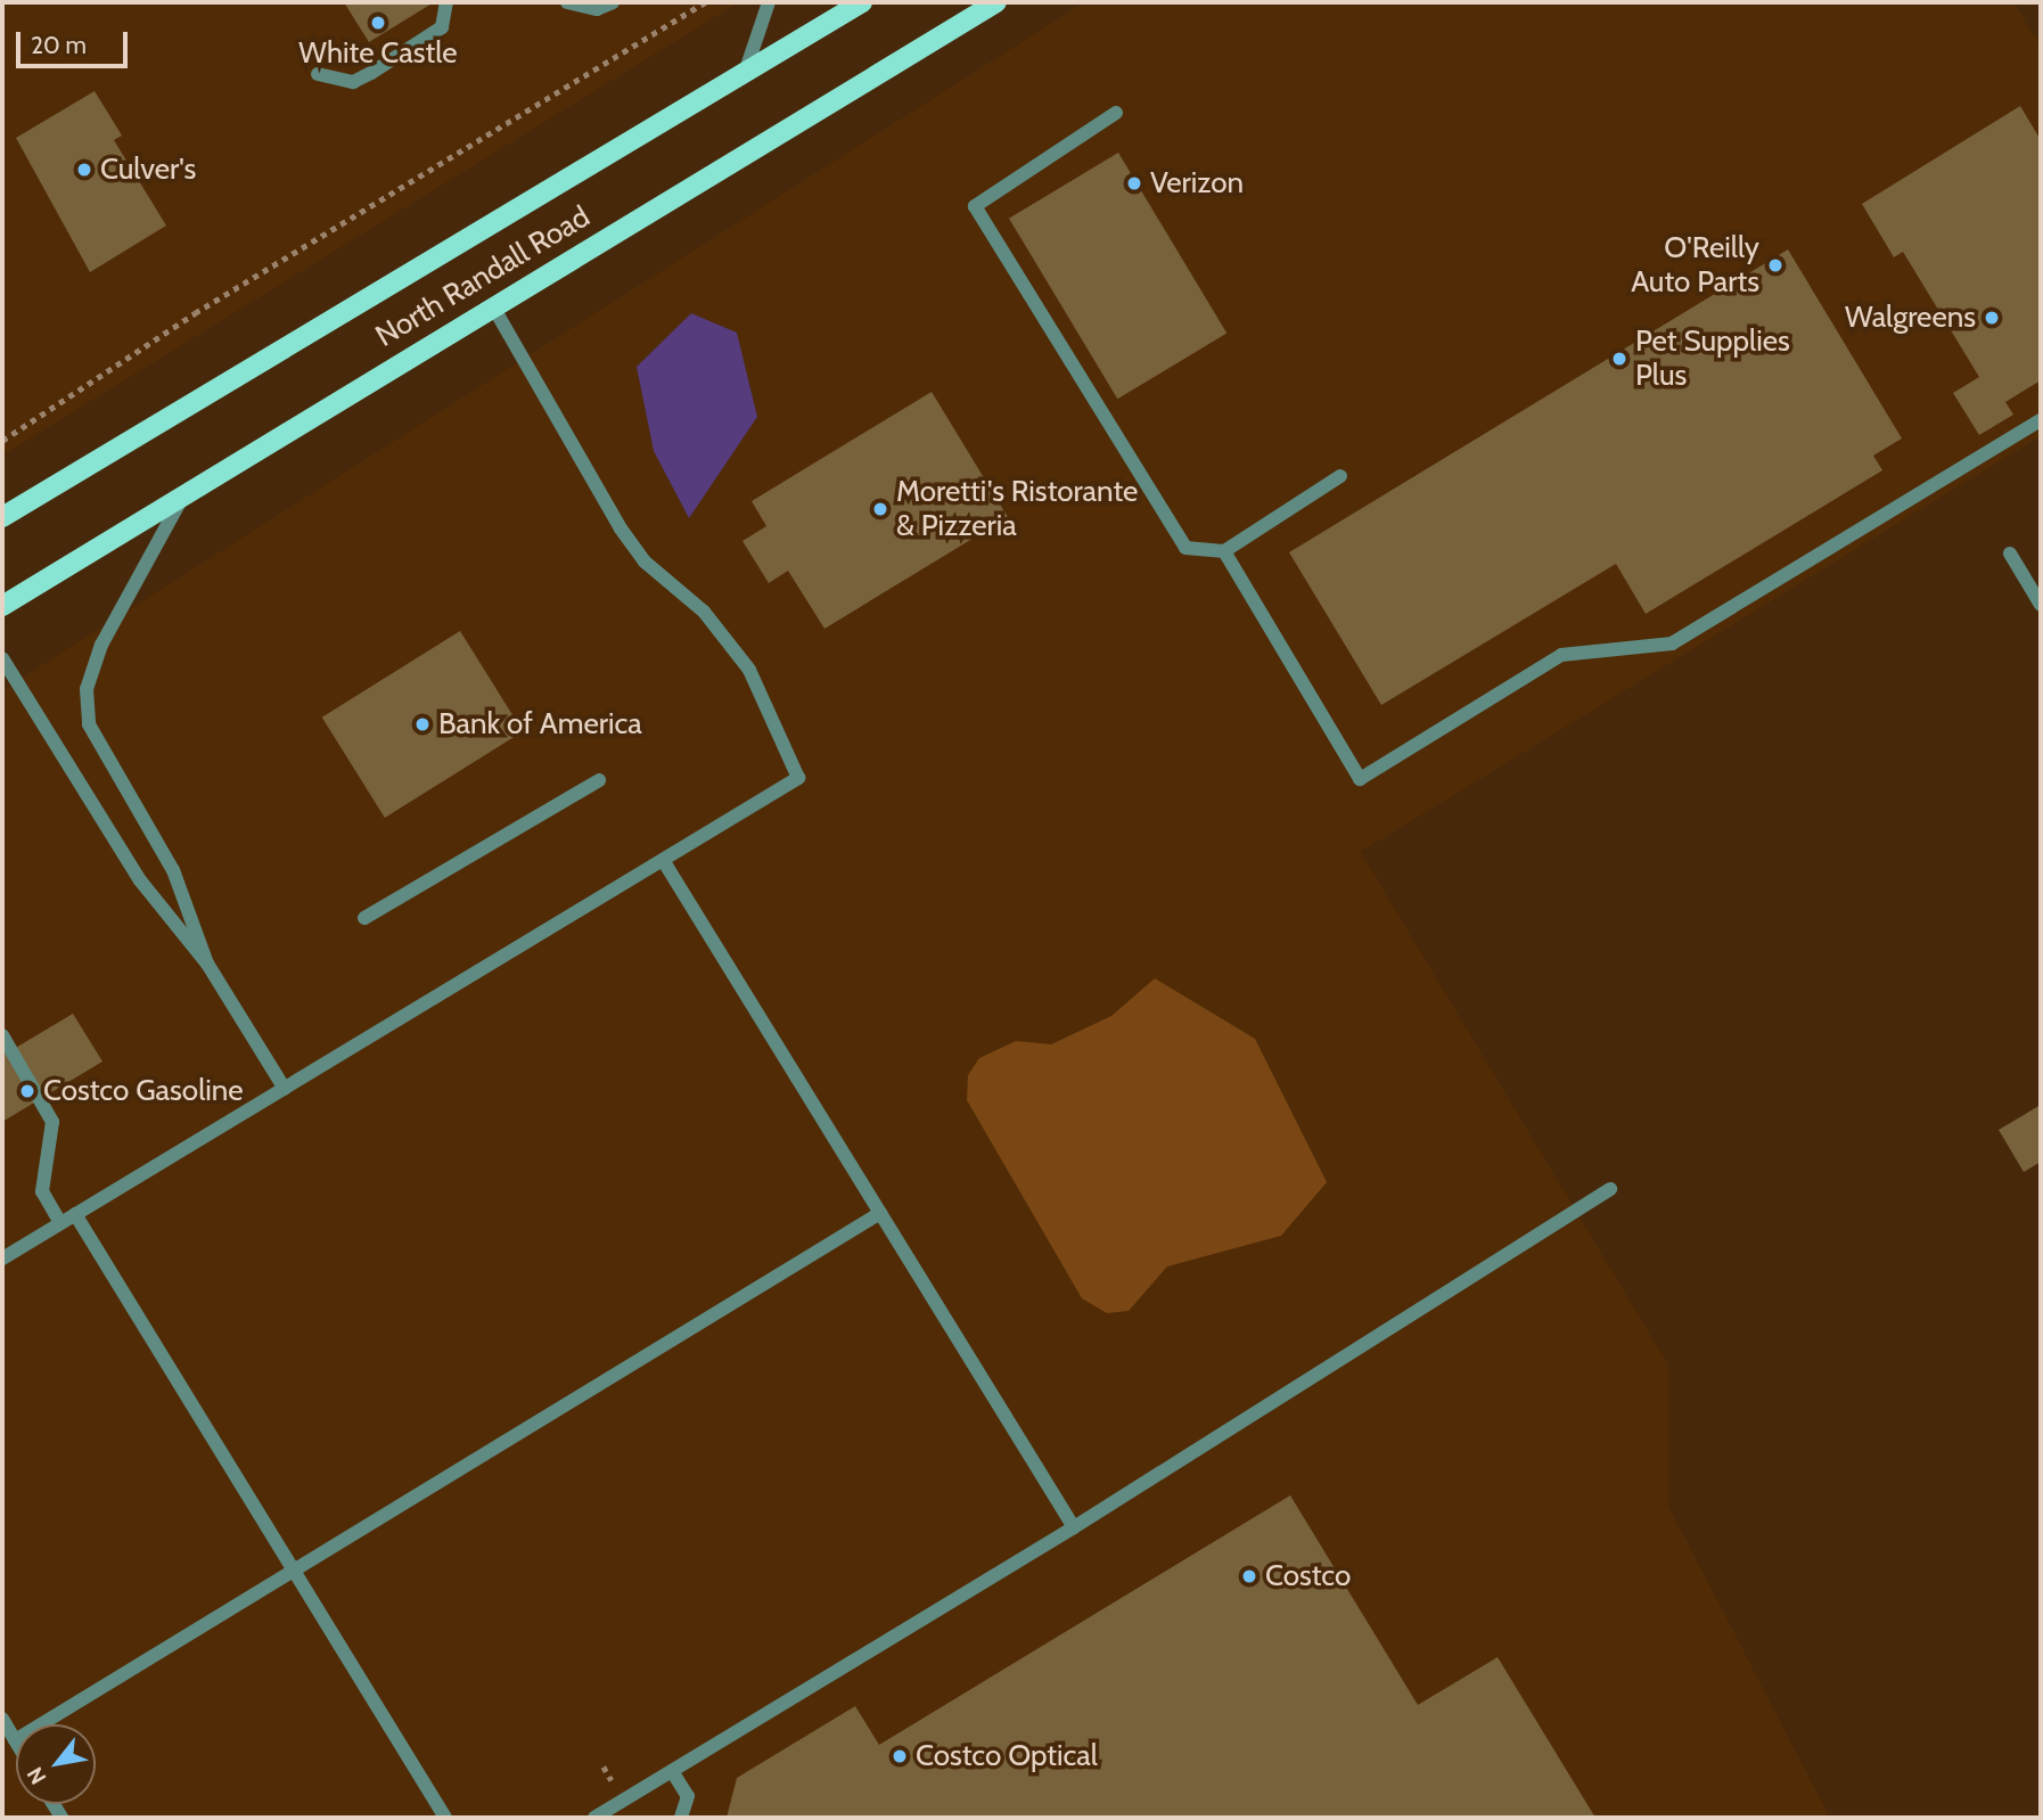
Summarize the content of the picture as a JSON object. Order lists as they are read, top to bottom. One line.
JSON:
{"streets":{"main road":["North Randall Road"]},"places":["White Castle","Culver's","Verizon","O'Reilly Auto Parts","Walgreens","Pet Supplies Plus","Moretti's Ristorante & Pizzeria","Bank of America","Costco Gasoline","Costco","Costco Optical"],"scale_bar":"20 m","north":"bottom left"}
